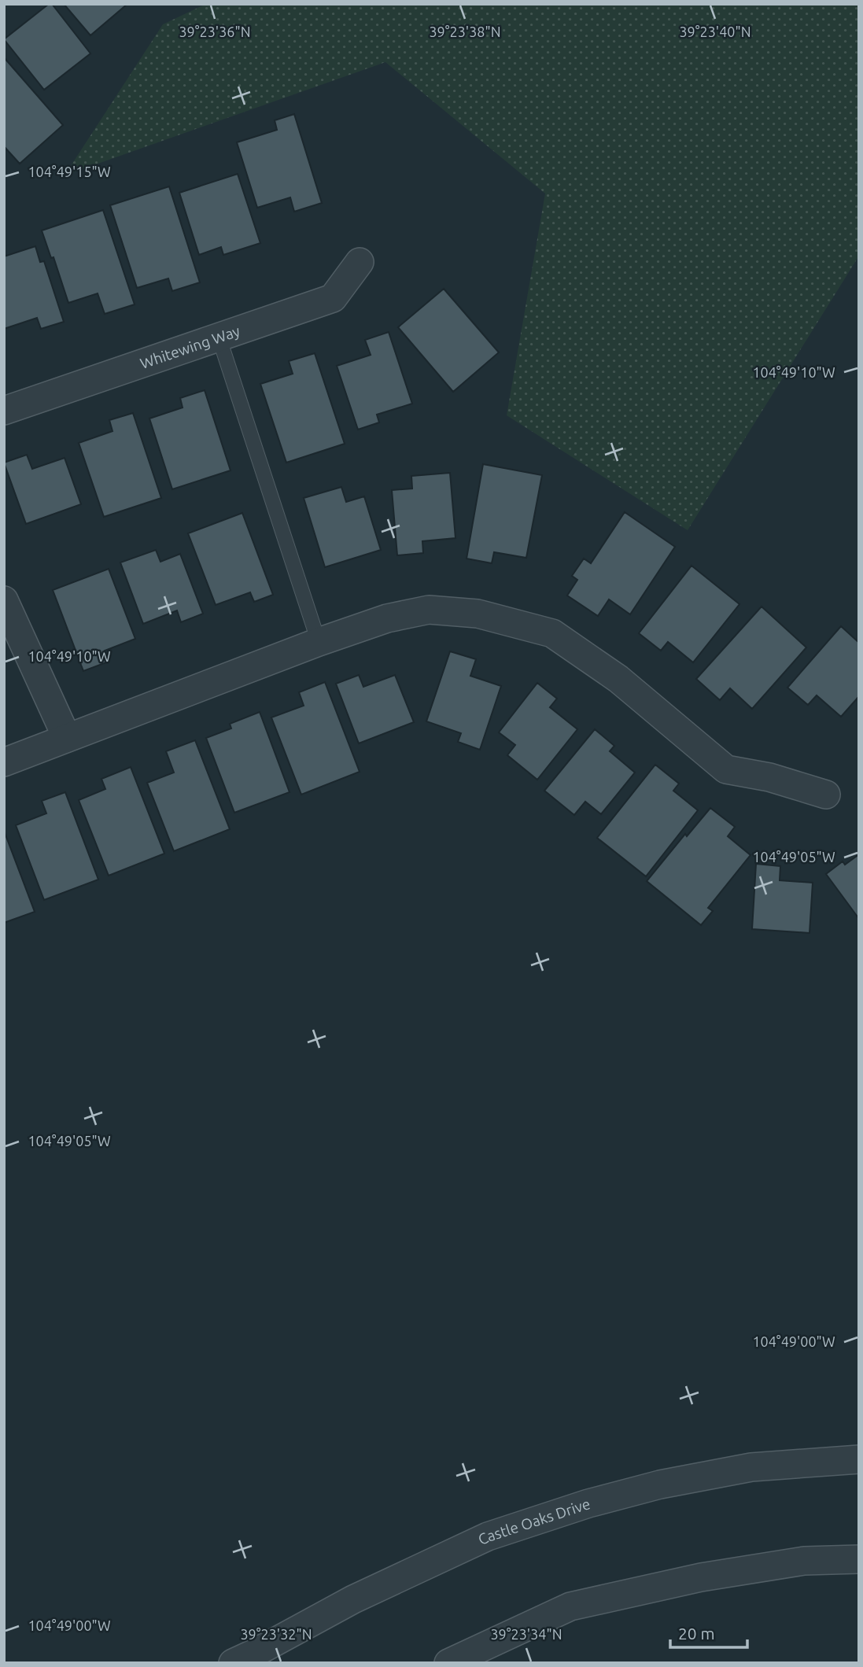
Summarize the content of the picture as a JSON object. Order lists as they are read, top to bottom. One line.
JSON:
{"streets":{"street":["Whitewing Way","Castle Oaks Drive"]},"scale_bar":"20 m","coordinates":["39°23'38\"N","39°23'36\"N","39°23'40\"N","104°49'15\"W","104°49'10\"W","104°49'05\"W","104°49'00\"W","39°23'32\"N","39°23'34\"N"]}
